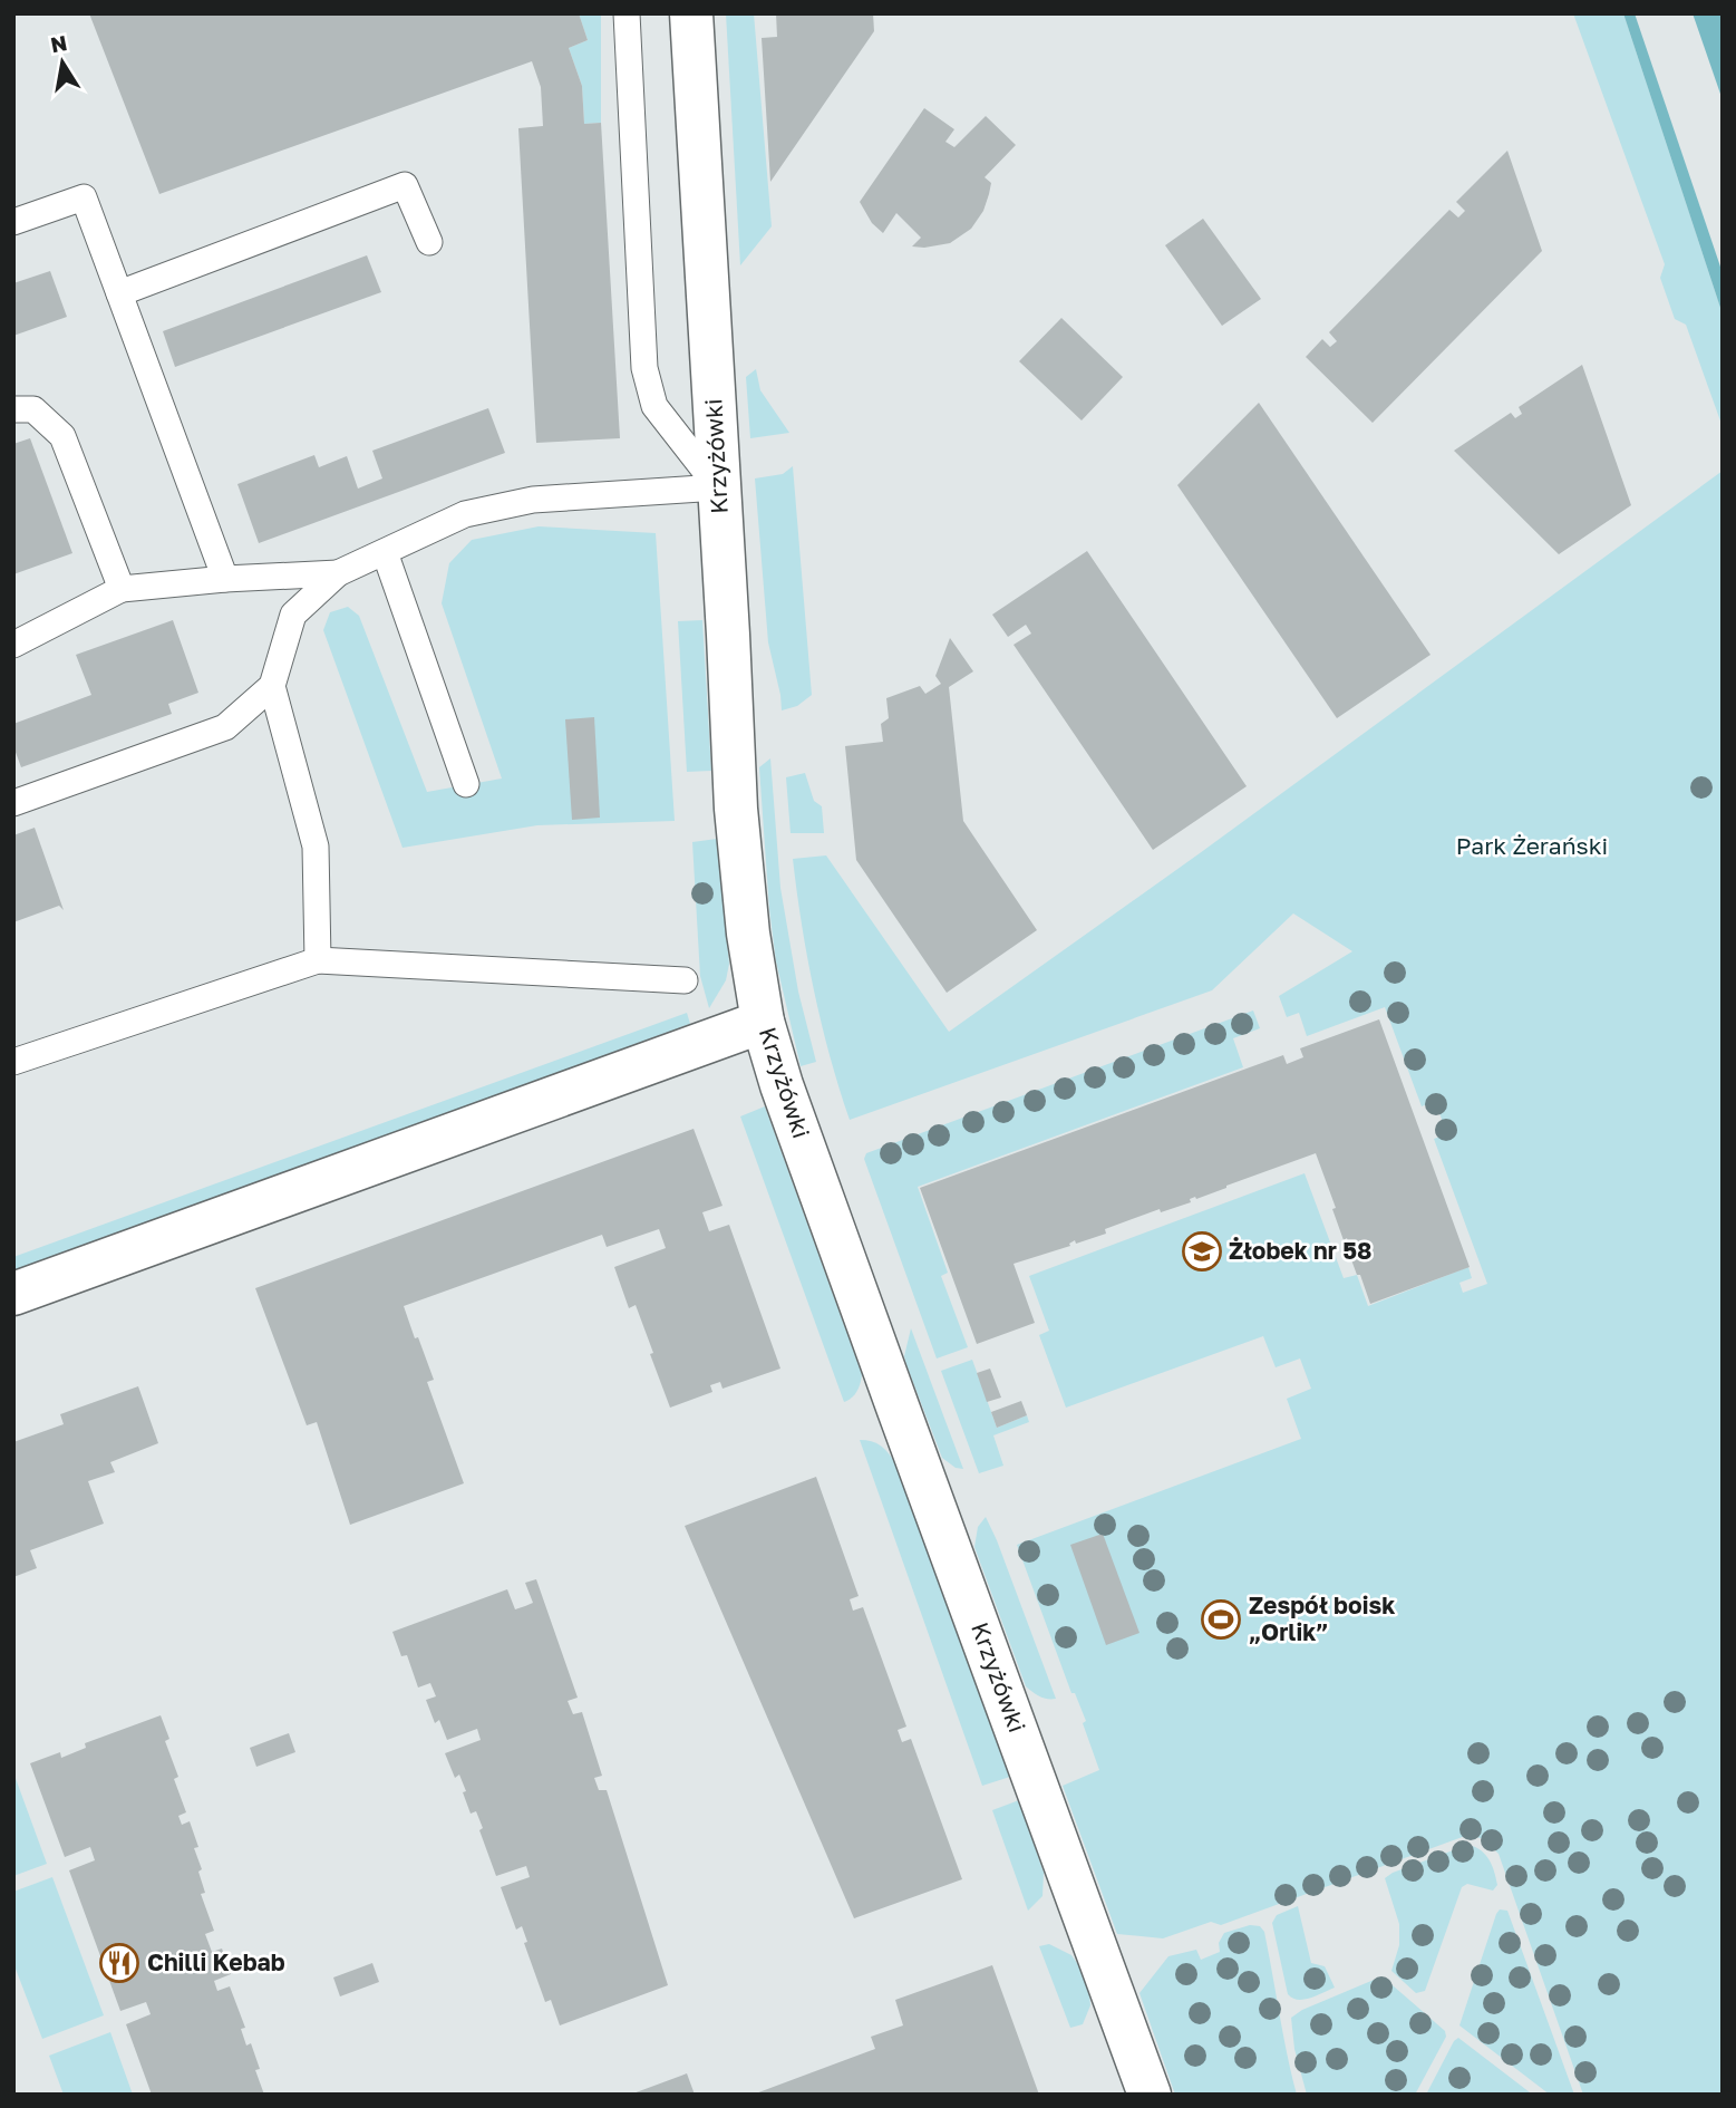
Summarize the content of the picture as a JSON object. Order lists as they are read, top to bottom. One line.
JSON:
{"streets":{"street":["Krzyżówki"]},"parks":["Park Żerański"],"places":{"school or university":["Żłobek nr 58"],"sports":["Zespół boisk „Orlik”"],"restaurant":["Chilli Kebab"]},"north":"top"}
